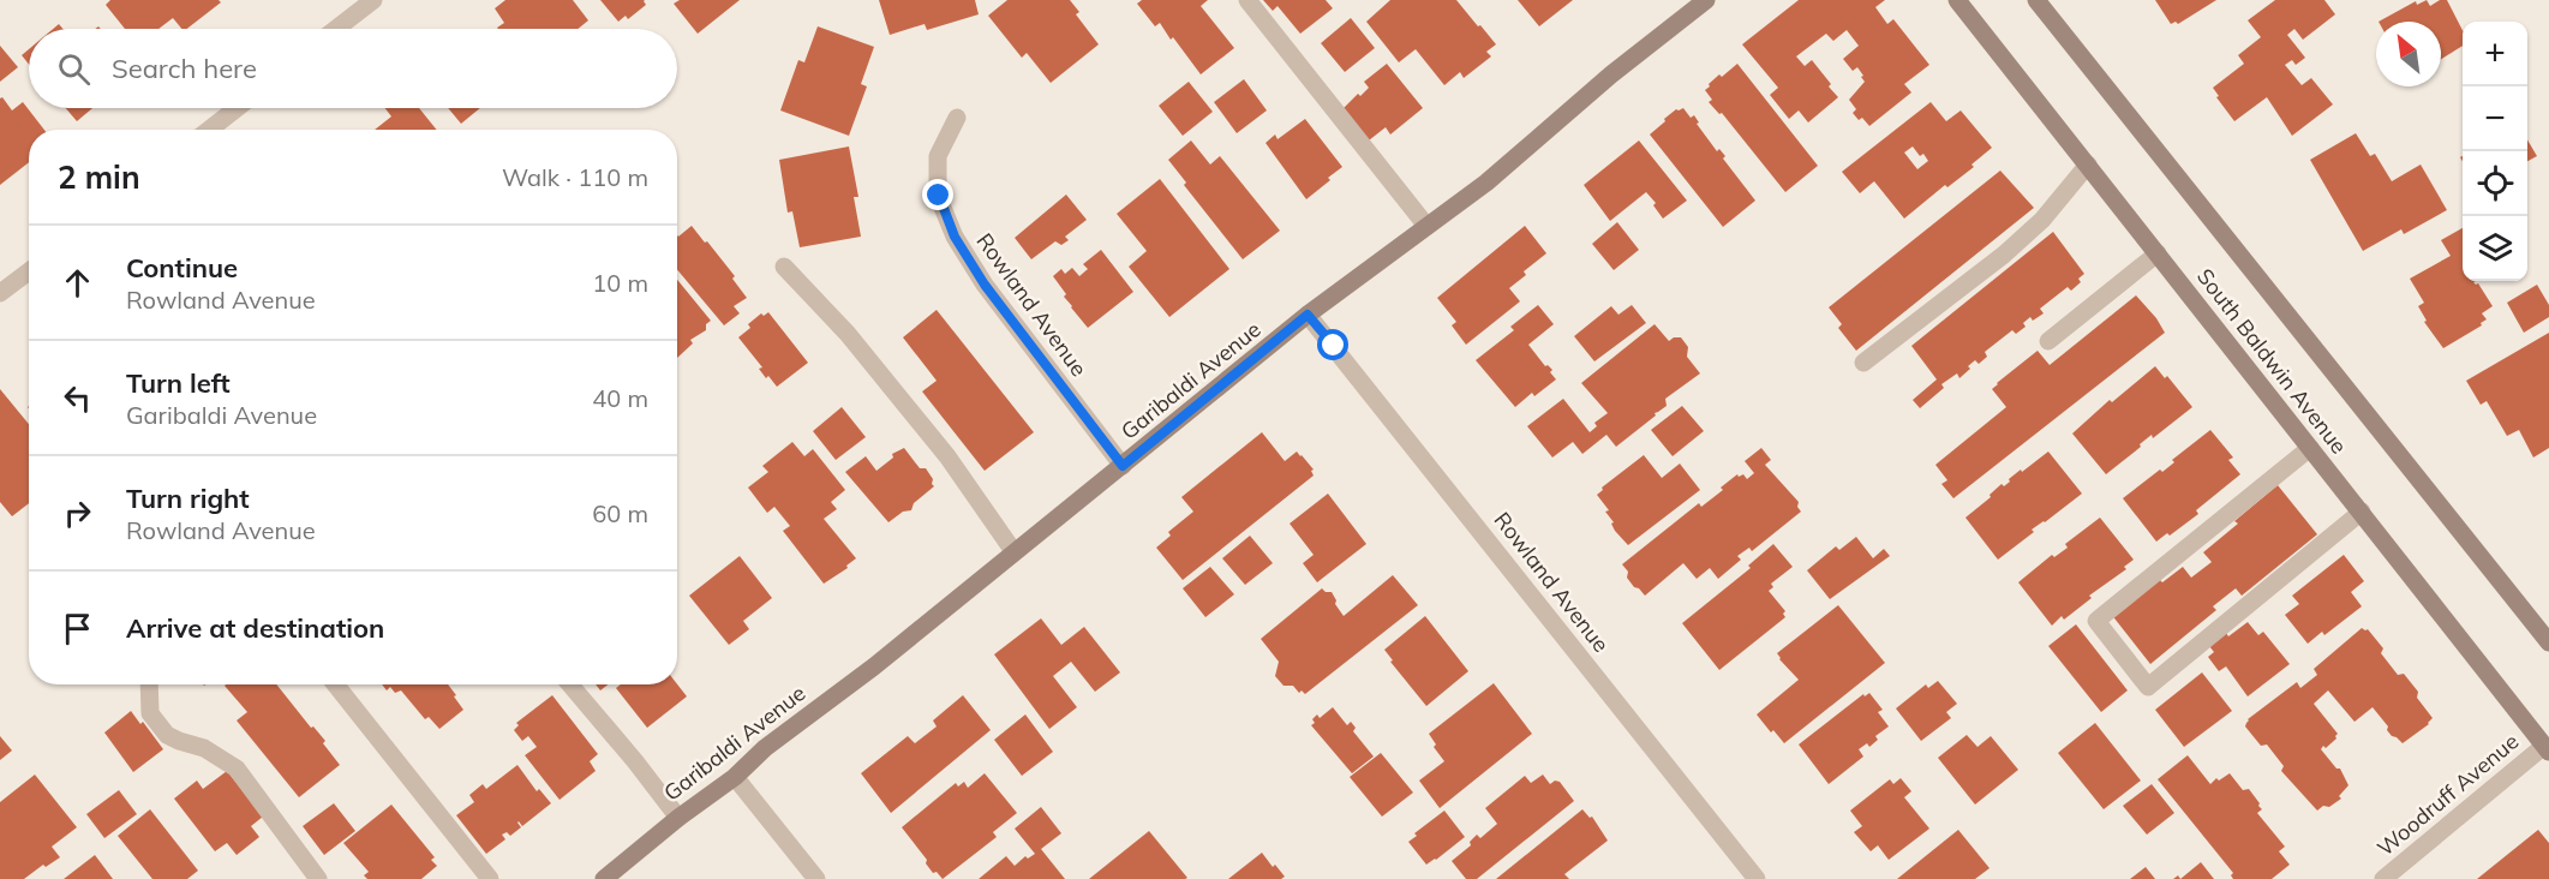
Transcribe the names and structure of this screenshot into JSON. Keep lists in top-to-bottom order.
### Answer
{
  "streets": {
    "main road": ["South Baldwin Avenue", "Garibaldi Avenue"],
    "street": ["Rowland Avenue", "Woodruff Avenue"]
  },
  "crossings": [
    ["Rowland Avenue", "Garibaldi Avenue"],
    ["South Baldwin Avenue", "Woodruff Avenue"]
  ],
  "north": "top left",
  "page": {
    "map_buttons": ["+", "−"],
    "search": "Search here",
    "heading": ["2 min", "Walk · 110 m"],
    "list": [
      ["Continue", "Rowland Avenue", "10 m"],
      ["Turn left", "Garibaldi Avenue", "40 m"],
      ["Turn right", "Rowland Avenue", "60 m"],
      "Arrive at destination"
    ]
  }
}
